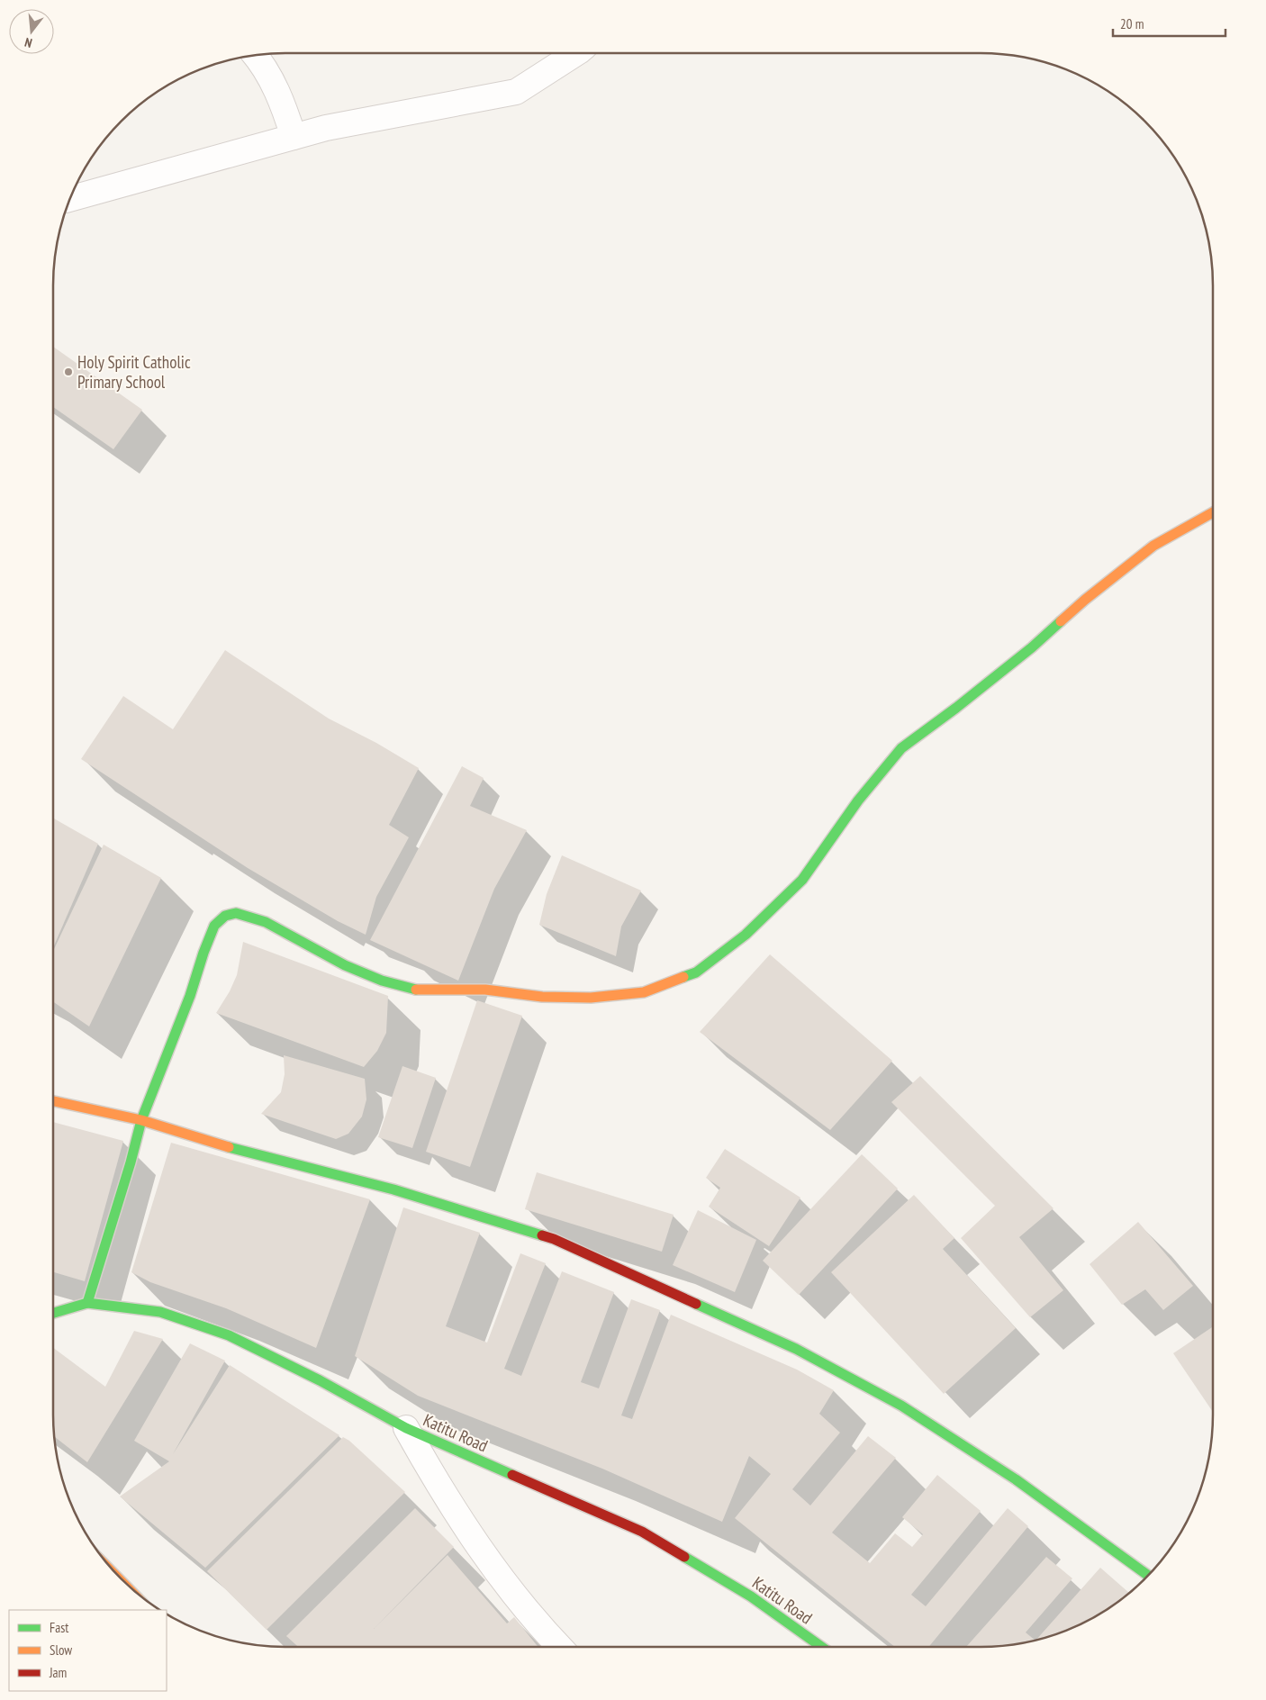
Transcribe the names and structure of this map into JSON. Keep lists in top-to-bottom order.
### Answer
{
  "streets": {
    "main road": ["Katitu Road"]
  },
  "places": ["Holy Spirit Catholic Primary School"],
  "legend": ["Fast", "Slow", "Jam"],
  "scale_bar": "20 m",
  "north": "bottom"
}
